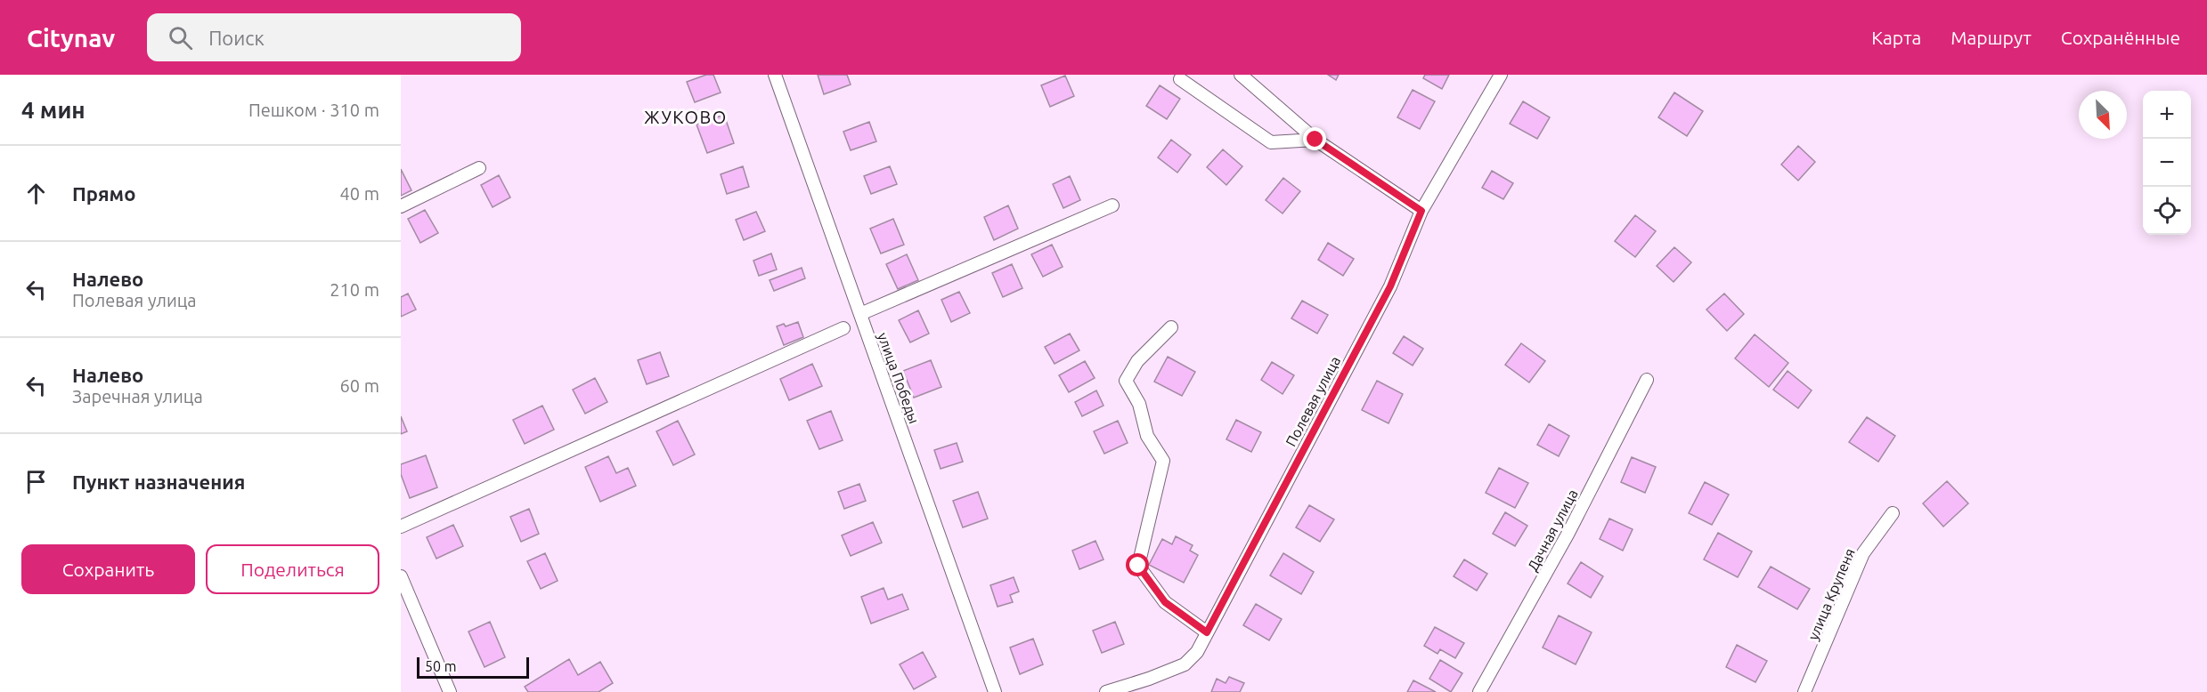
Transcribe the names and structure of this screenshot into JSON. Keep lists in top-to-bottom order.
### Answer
{
  "streets": {
    "street": [
      "улица Победы",
      "Полевая улица",
      "Дачная улица",
      "улица Крупеня"
    ]
  },
  "districts": ["ЖУКОВО"],
  "scale_bar": "50 m",
  "north": "bottom right",
  "page": {
    "header": "Citynav",
    "search": "Поиск",
    "nav": ["Карта", "Маршрут", "Сохранённые"],
    "heading": ["4 мин", "Пешком · 310 m"],
    "map_buttons": ["+", "−"],
    "list": [
      ["Прямо", "40 m"],
      ["Налево", "Полевая улица", "210 m"],
      ["Налево", "Заречная улица", "60 m"],
      "Пункт назначения"
    ],
    "buttons": ["Сохранить", "Поделиться"],
    "scale": "50 m"
  }
}
